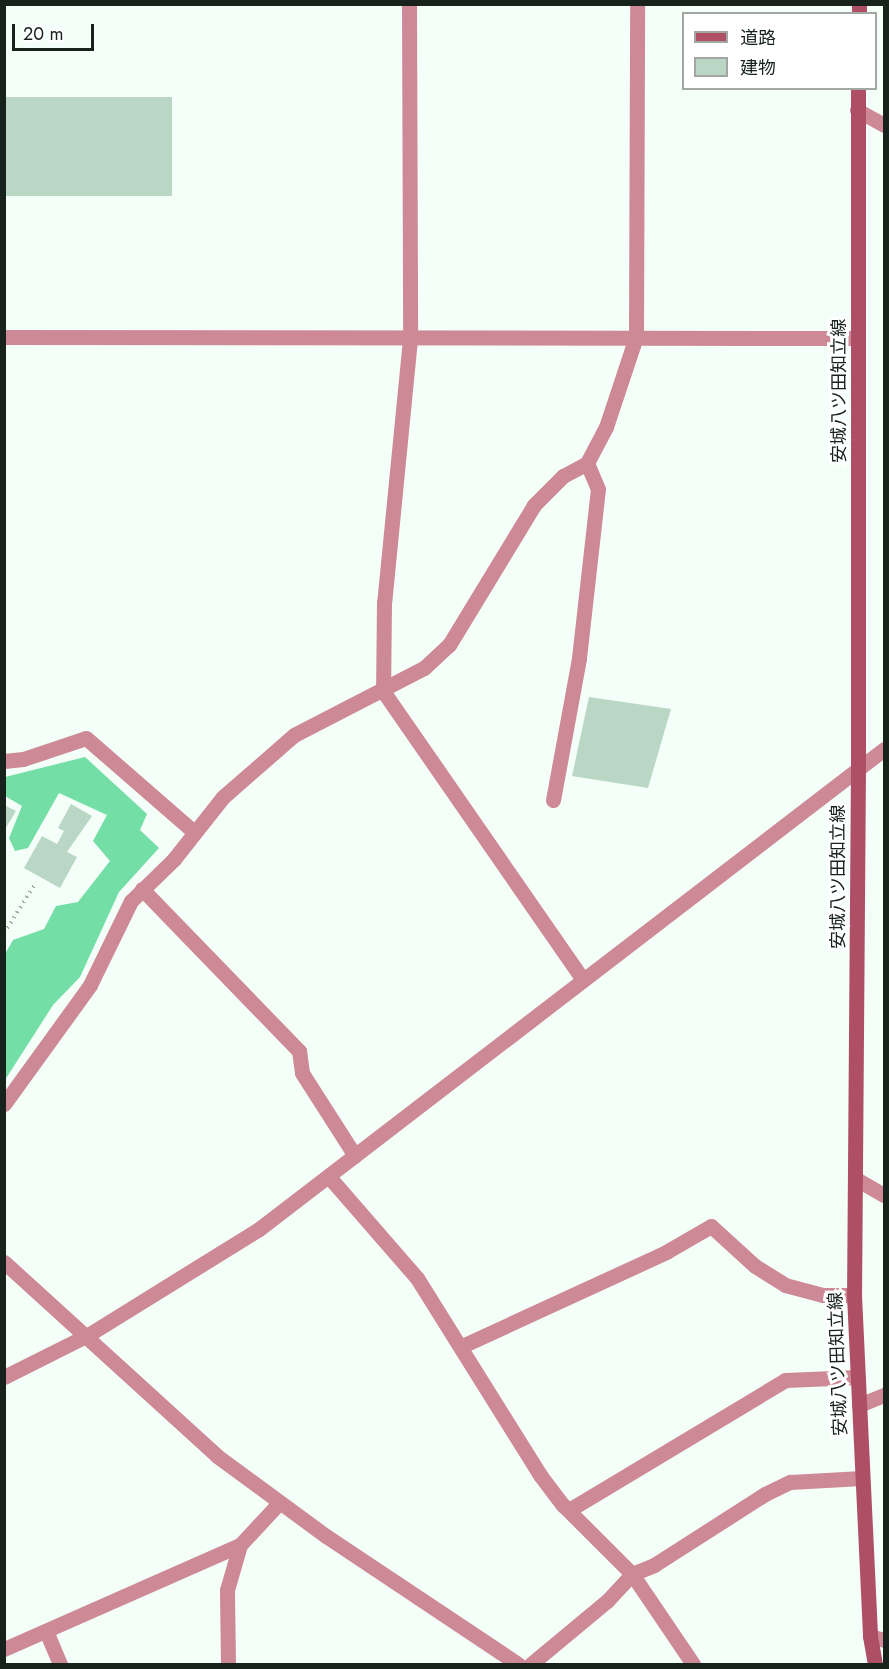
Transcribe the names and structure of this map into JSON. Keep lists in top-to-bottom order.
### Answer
{
  "streets": {
    "main road": ["安城八ツ田知立線"]
  },
  "legend": ["道路", "建物"],
  "scale_bar": "20 m"
}
